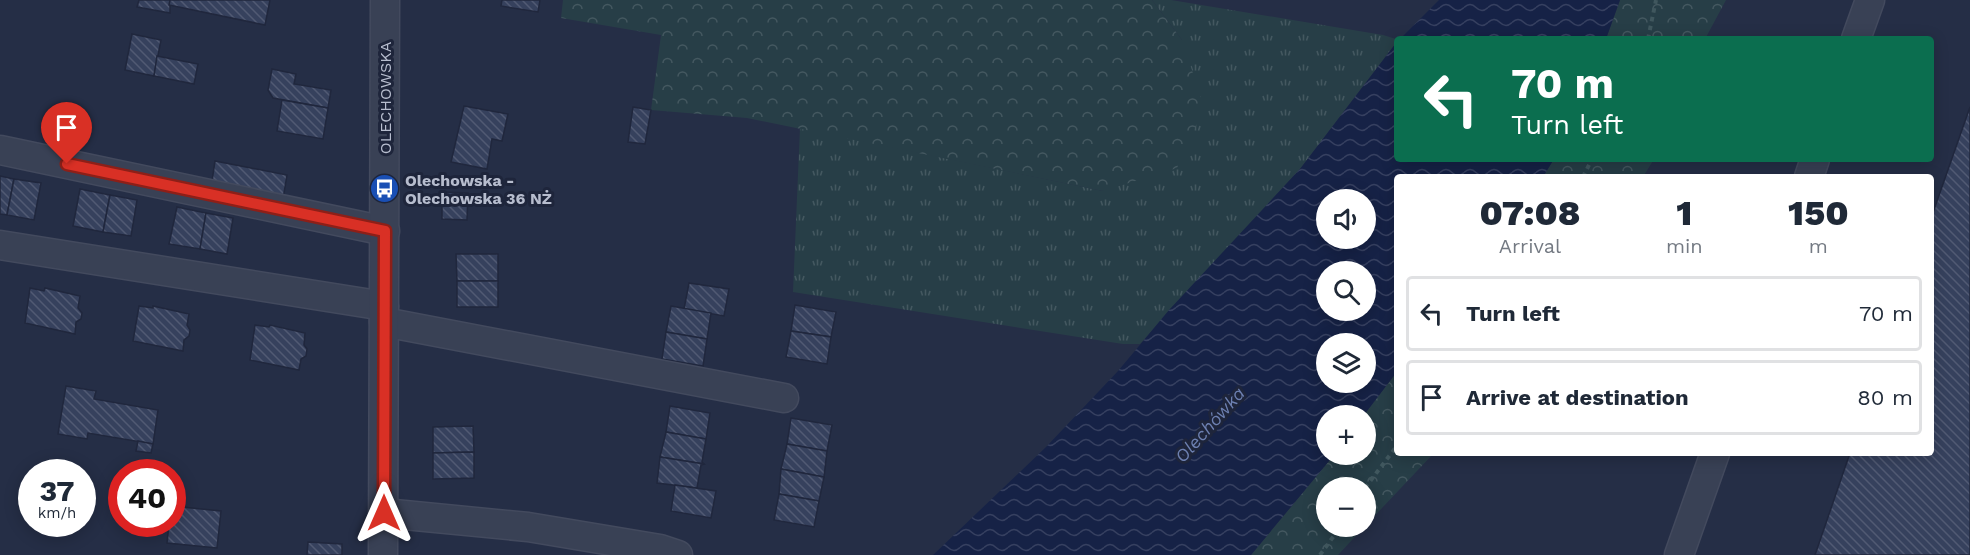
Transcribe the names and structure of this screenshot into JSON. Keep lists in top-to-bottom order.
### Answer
{
  "streets": {
    "street": ["OLECHOWSKA"]
  },
  "water": ["Olechówka"],
  "places": {
    "bus stop": ["Olechowska - Olechowska 36 NŻ"]
  },
  "page": {
    "turn": ["70 m", "Turn left"],
    "eta": [
      "07:08",
      "Arrival",
      "1",
      "min",
      "150",
      "m"
    ],
    "map_buttons": ["+", "−"],
    "list": [
      {
        "name": "Turn left",
        "value": "70 m"
      },
      {
        "name": "Arrive at destination",
        "value": "80 m"
      }
    ],
    "speed": "37 km/h",
    "limit": "40"
  }
}
